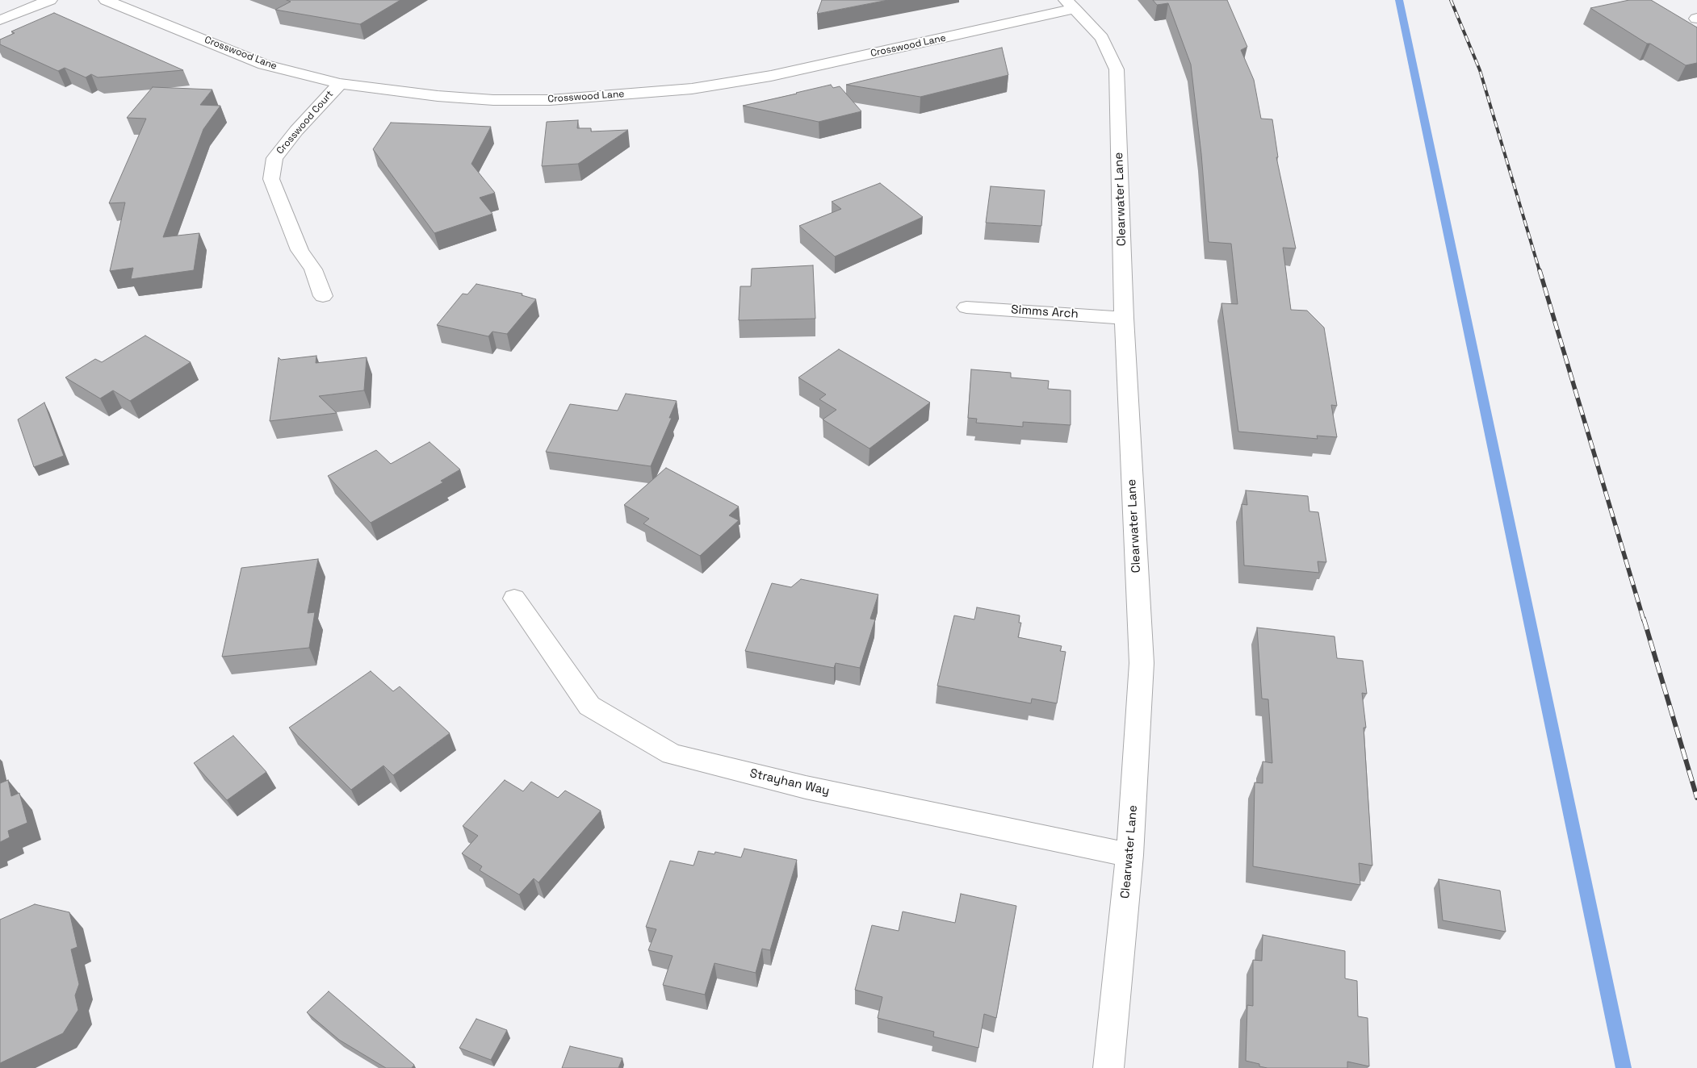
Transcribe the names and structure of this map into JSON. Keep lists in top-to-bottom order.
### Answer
{
  "streets": {
    "street": [
      "Crosswood Lane",
      "Crosswood Court",
      "Clearwater Lane",
      "Simms Arch",
      "Strayhan Way"
    ]
  },
  "crossings": [
    ["Crosswood Lane", "Crosswood Court"],
    ["Crosswood Lane", "Clearwater Lane"],
    ["Clearwater Lane", "Simms Arch"],
    ["Clearwater Lane", "Strayhan Way"]
  ]
}
